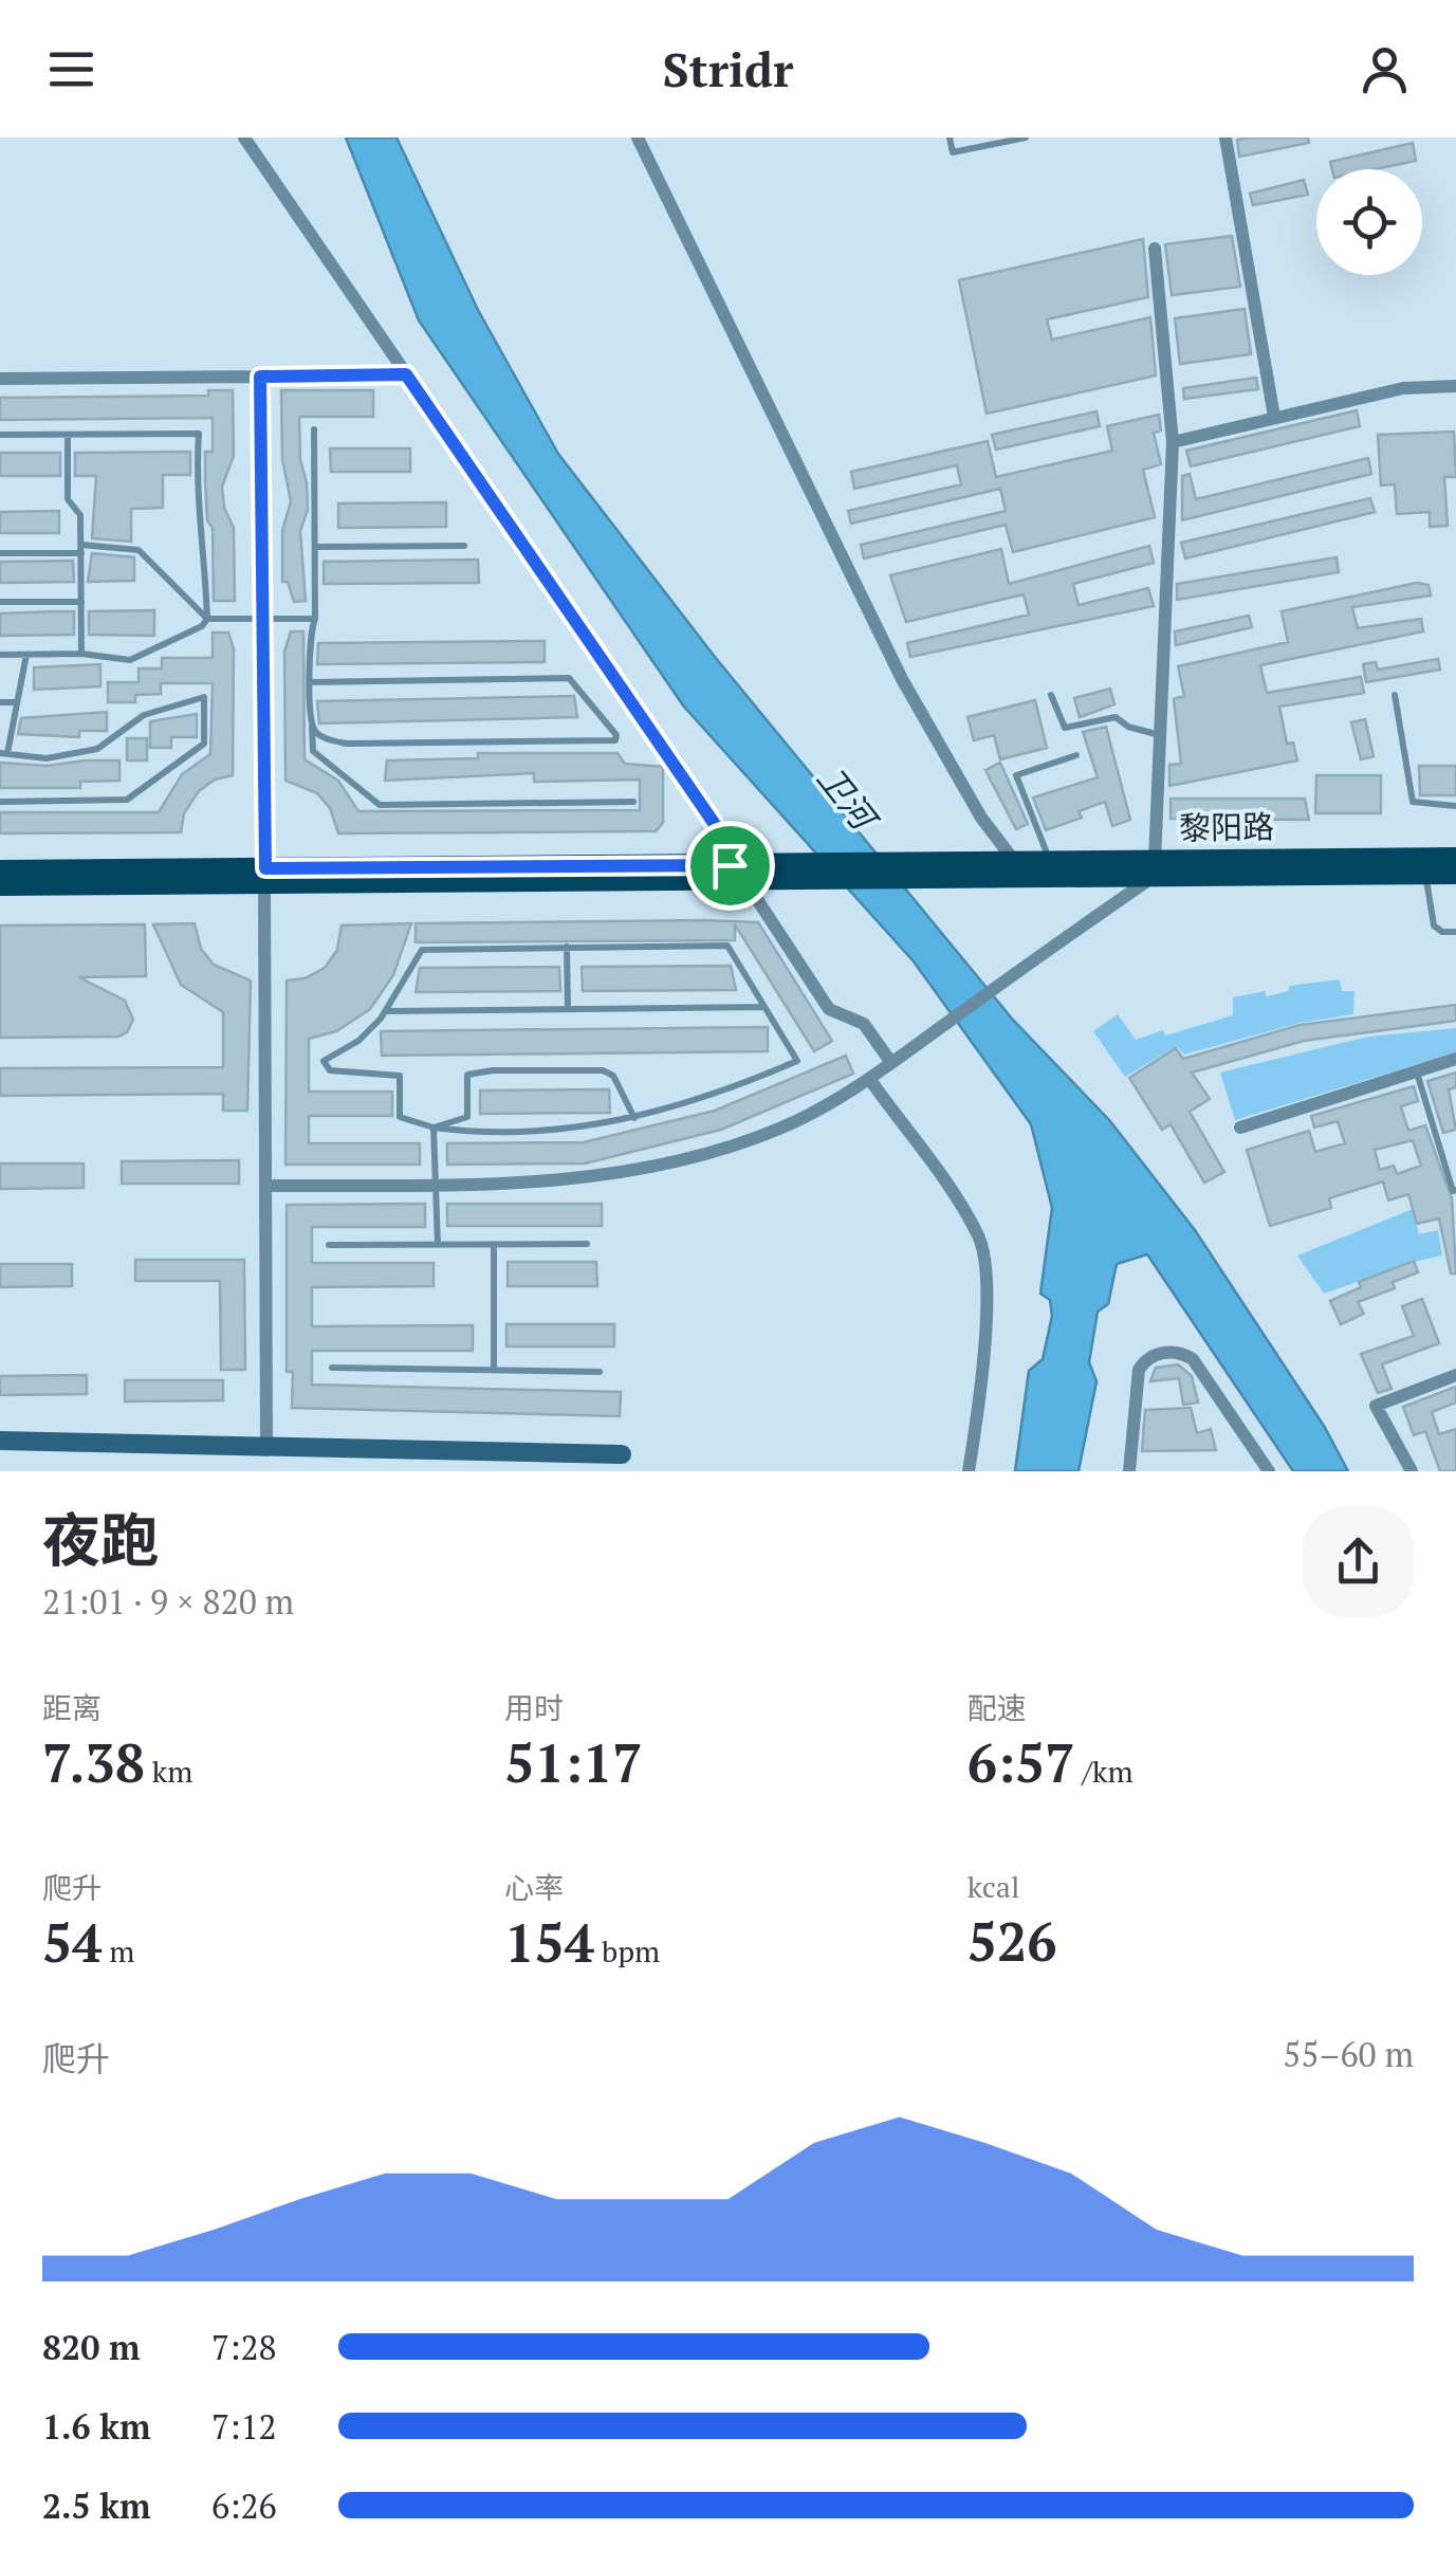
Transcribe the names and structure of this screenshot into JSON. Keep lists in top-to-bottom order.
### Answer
{
  "streets": {
    "main road": ["黎阳路"]
  },
  "water": ["卫河"],
  "page": {
    "header": "Stridr",
    "heading": ["夜跑", "21:01 · 9 × 820 m"],
    "stats": [
      ["距离", "7.38 km"],
      ["用时", "51:17"],
      ["配速", "6:57 /km"],
      ["爬升", "54 m"],
      ["心率", "154 bpm"],
      ["kcal", "526"]
    ],
    "chart": ["爬升", "55–60 m"],
    "list": [
      {
        "name": "820 m",
        "note": "7:28"
      },
      {
        "name": "1.6 km",
        "note": "7:12"
      },
      {
        "name": "2.5 km",
        "note": "6:26"
      }
    ]
  }
}
